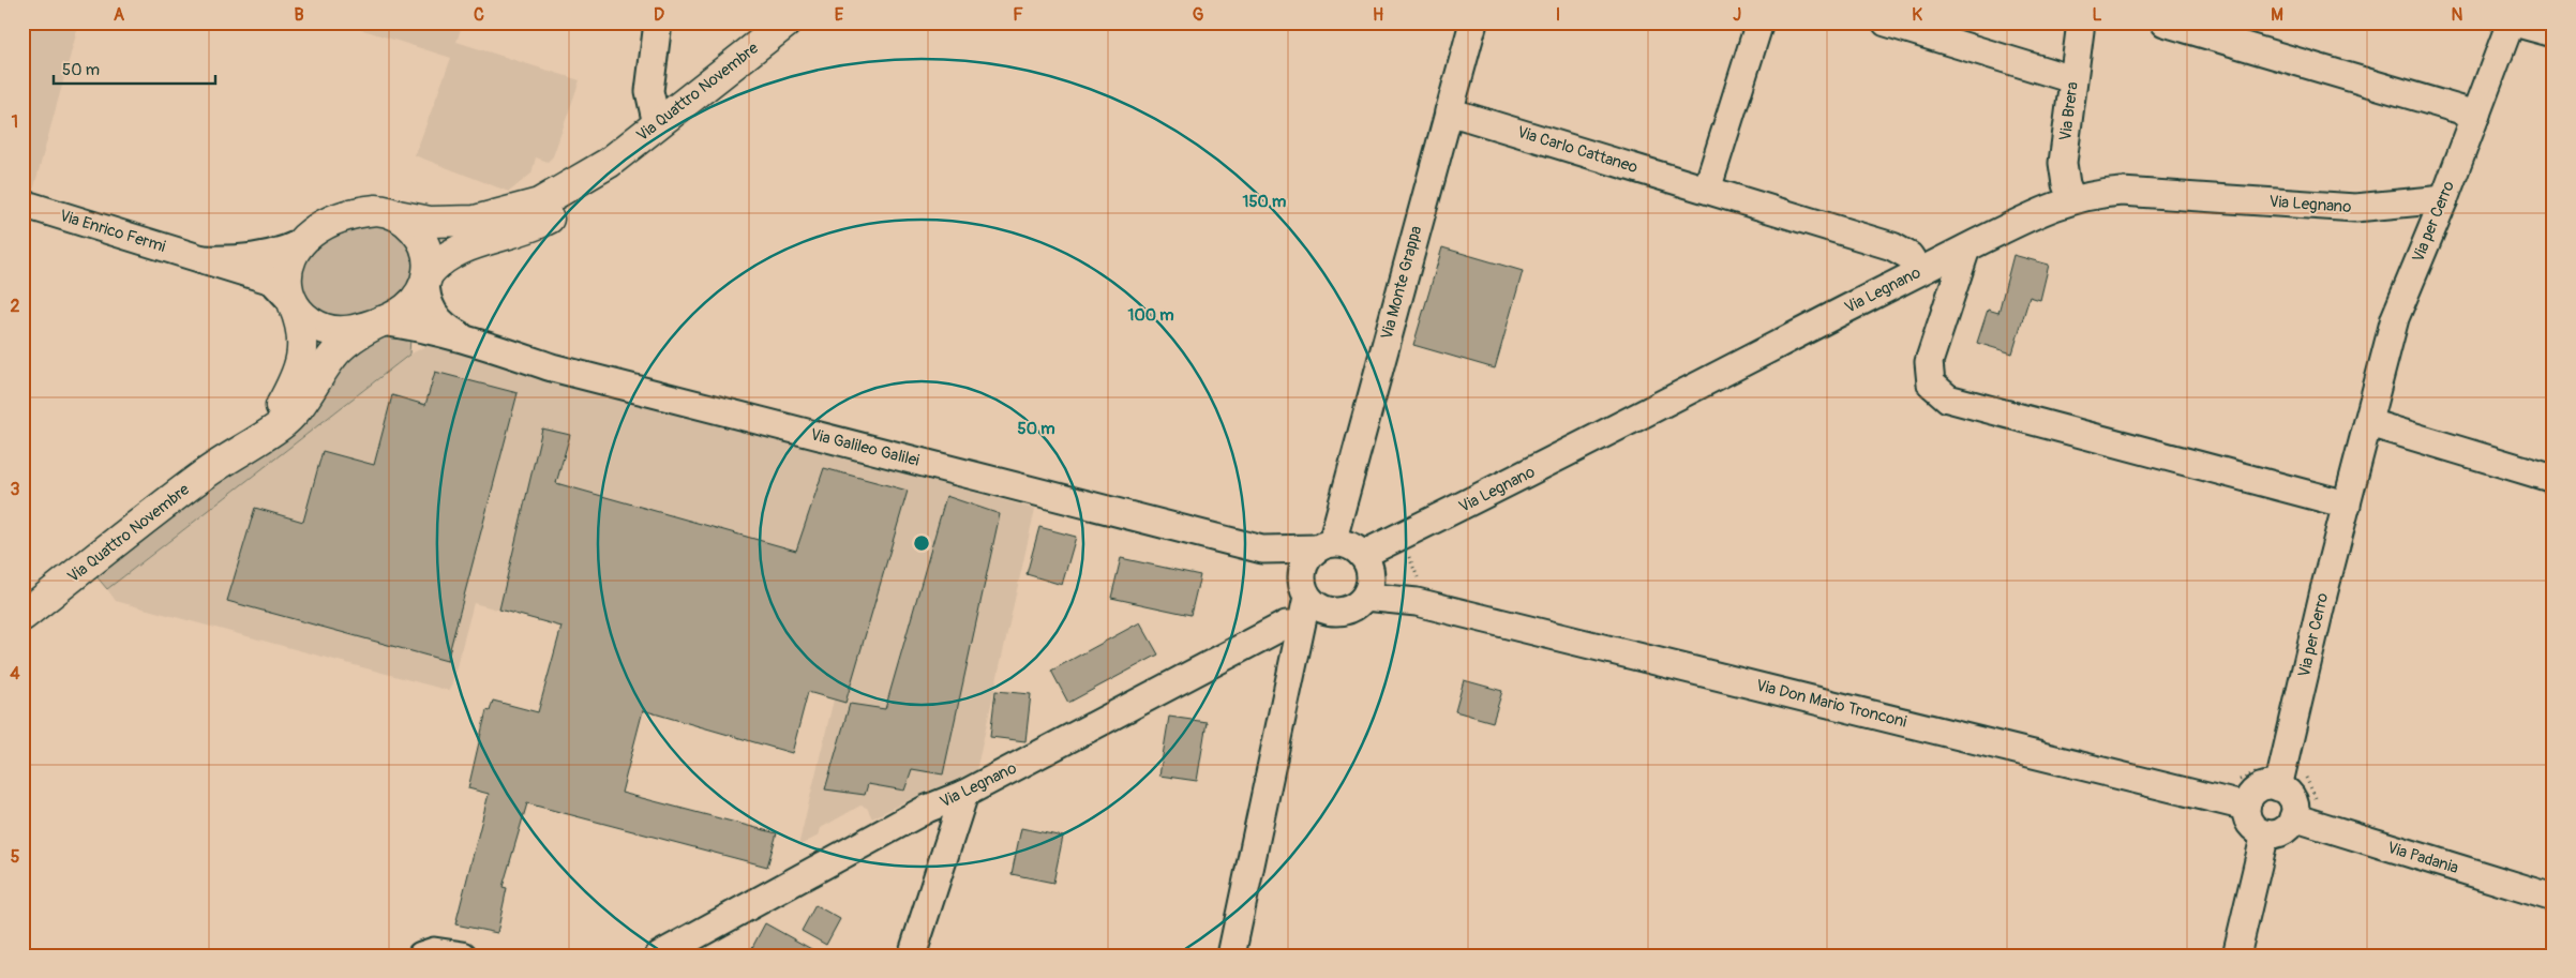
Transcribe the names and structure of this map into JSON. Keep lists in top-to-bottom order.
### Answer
{
  "streets": {
    "main road": ["Via Quattro Novembre"],
    "street": [
      "Via Brera",
      "Via Carlo Cattaneo",
      "Via Legnano",
      "Via per Cerro",
      "Via Enrico Fermi",
      "Via Monte Grappa",
      "Via Galileo Galilei",
      "Via Don Mario Tronconi",
      "Via Padania"
    ]
  },
  "crossings": [
    ["Via Quattro Novembre", "Via Enrico Fermi"],
    ["Via Quattro Novembre", "Via Galileo Galilei"],
    ["Via Brera", "Via Legnano"],
    ["Via Carlo Cattaneo", "Via Legnano"],
    ["Via Carlo Cattaneo", "Via Monte Grappa"],
    ["Via Legnano", "Via per Cerro"],
    ["Via Legnano", "Via Monte Grappa"],
    ["Via Legnano", "Via Galileo Galilei"],
    ["Via Legnano", "Via Don Mario Tronconi"],
    ["Via per Cerro", "Via Don Mario Tronconi"],
    ["Via per Cerro", "Via Padania"],
    ["Via Enrico Fermi", "Via Galileo Galilei"],
    ["Via Monte Grappa", "Via Galileo Galilei"],
    ["Via Monte Grappa", "Via Don Mario Tronconi"],
    ["Via Galileo Galilei", "Via Don Mario Tronconi"],
    ["Via Don Mario Tronconi", "Via Padania"]
  ],
  "scale_bar": "50 m",
  "grid": {
    "columns": [
      "A",
      "B",
      "C",
      "D",
      "E",
      "F",
      "G",
      "H",
      "I",
      "J",
      "K",
      "L",
      "M",
      "N"
    ],
    "rows": [
      "1",
      "2",
      "3",
      "4",
      "5"
    ]
  },
  "rings": ["150 m", "100 m", "50 m"]
}
